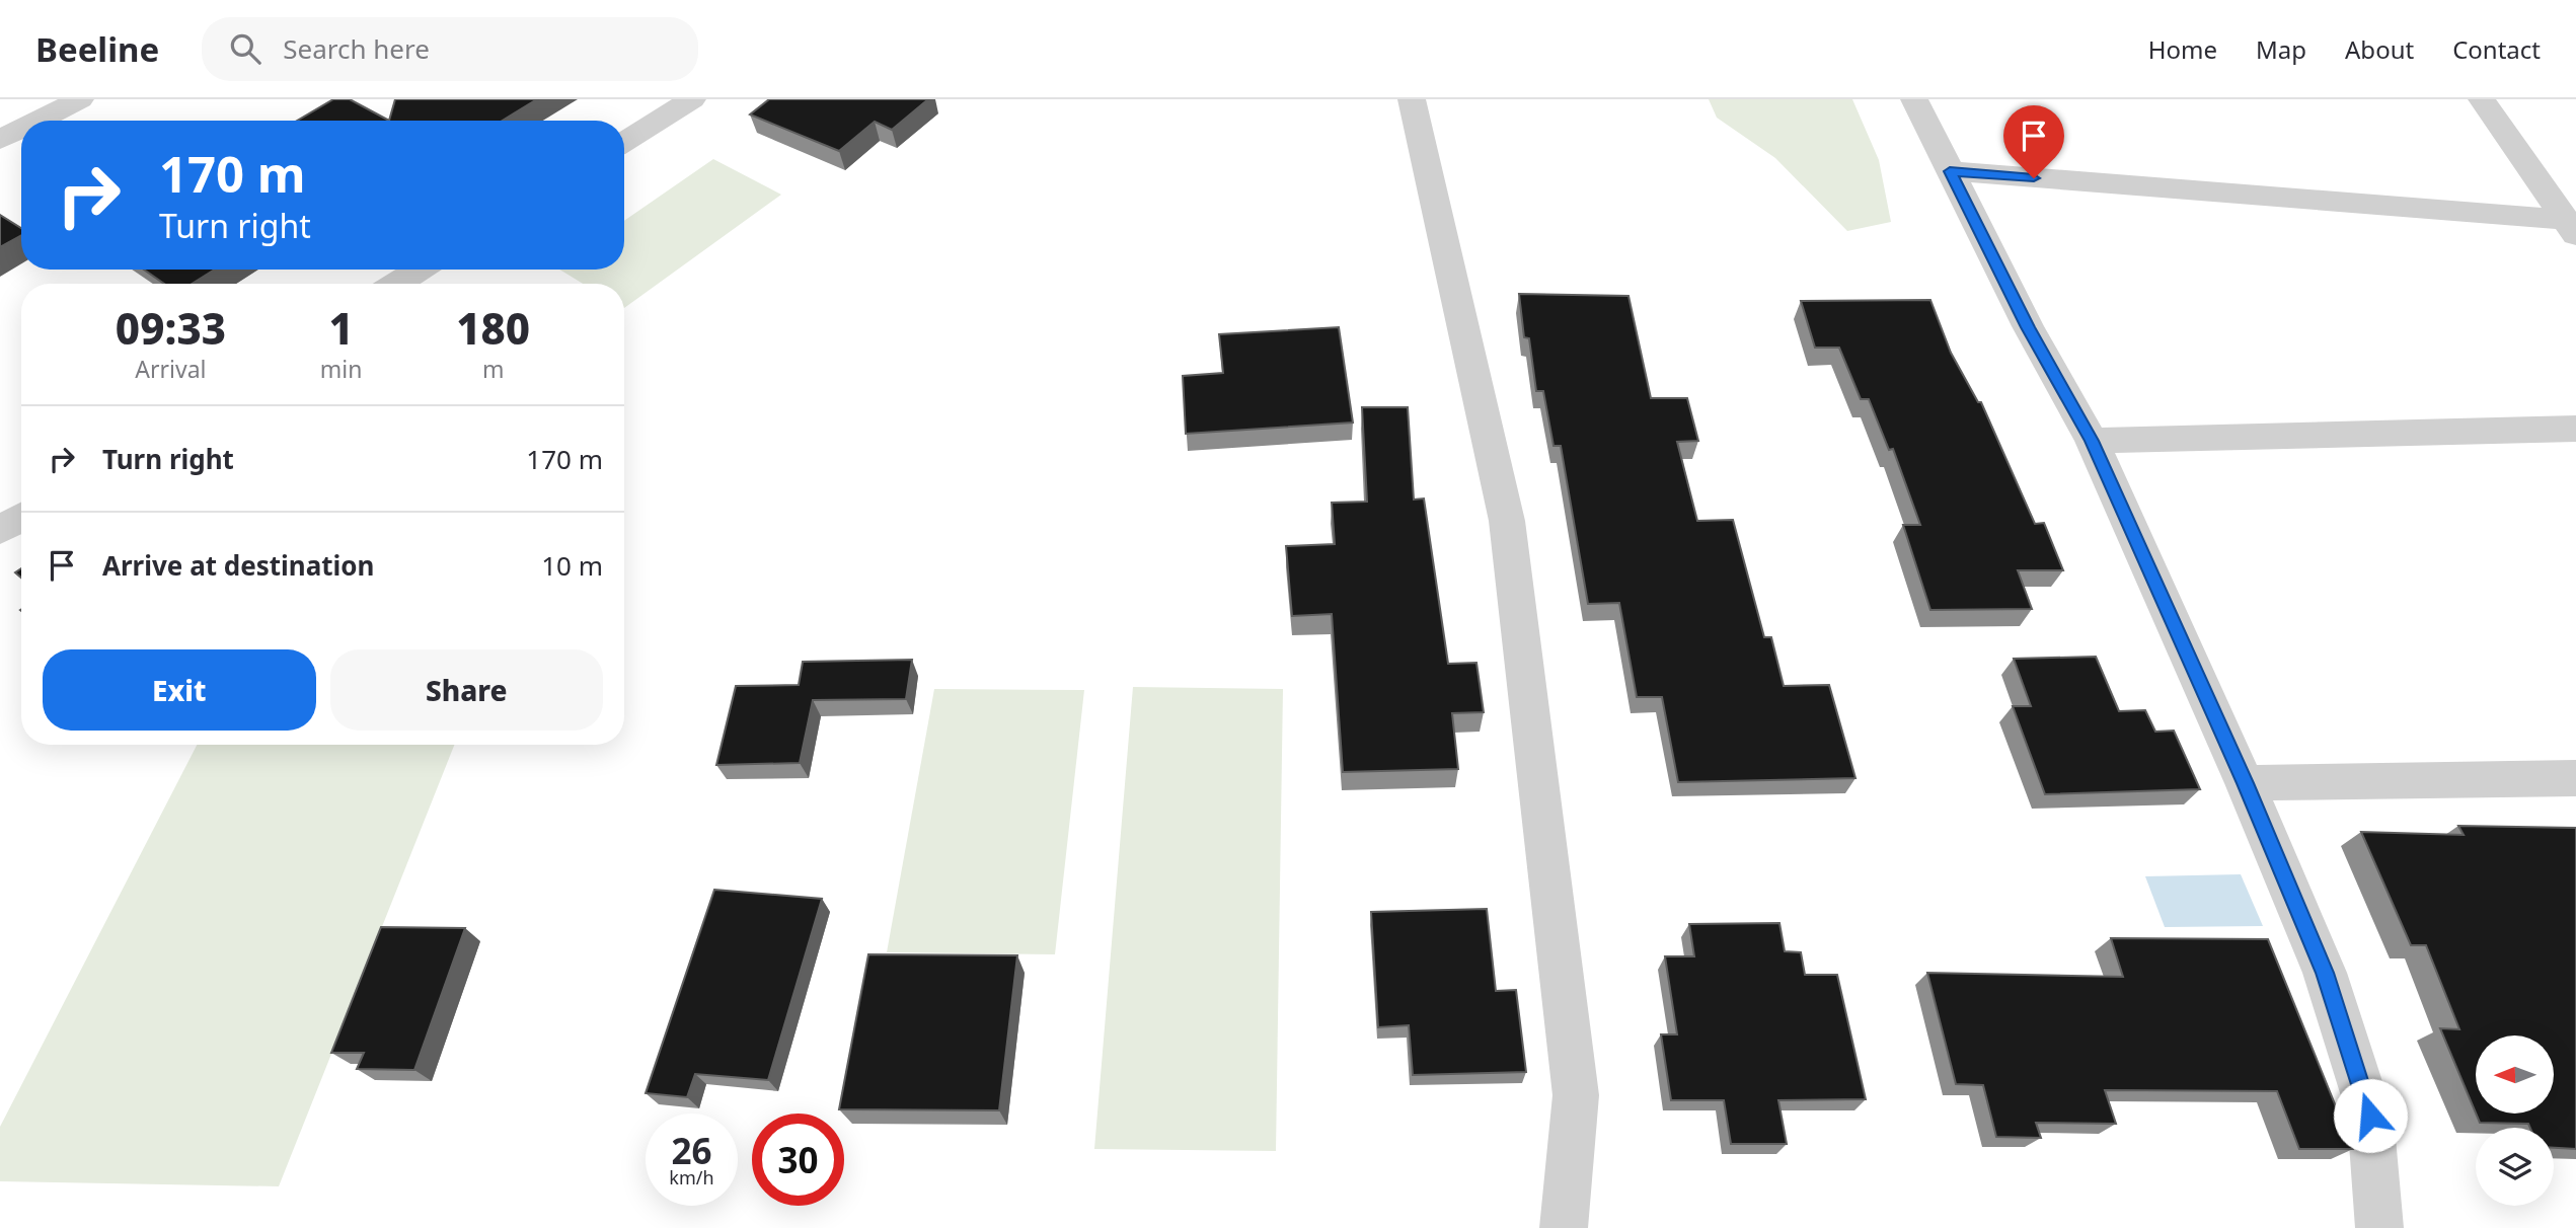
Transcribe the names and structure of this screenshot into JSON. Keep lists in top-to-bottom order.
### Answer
{
  "north": "left",
  "page": {
    "header": "Beeline",
    "search": "Search here",
    "nav": [
      "Home",
      "Map",
      "About",
      "Contact"
    ],
    "turn": ["170 m", "Turn right"],
    "eta": [
      "09:33",
      "Arrival",
      "1",
      "min",
      "180",
      "m"
    ],
    "list": [
      {
        "name": "Turn right",
        "value": "170 m"
      },
      {
        "name": "Arrive at destination",
        "value": "10 m"
      }
    ],
    "buttons": ["Exit", "Share"],
    "speed": "26 km/h",
    "limit": "30"
  }
}
